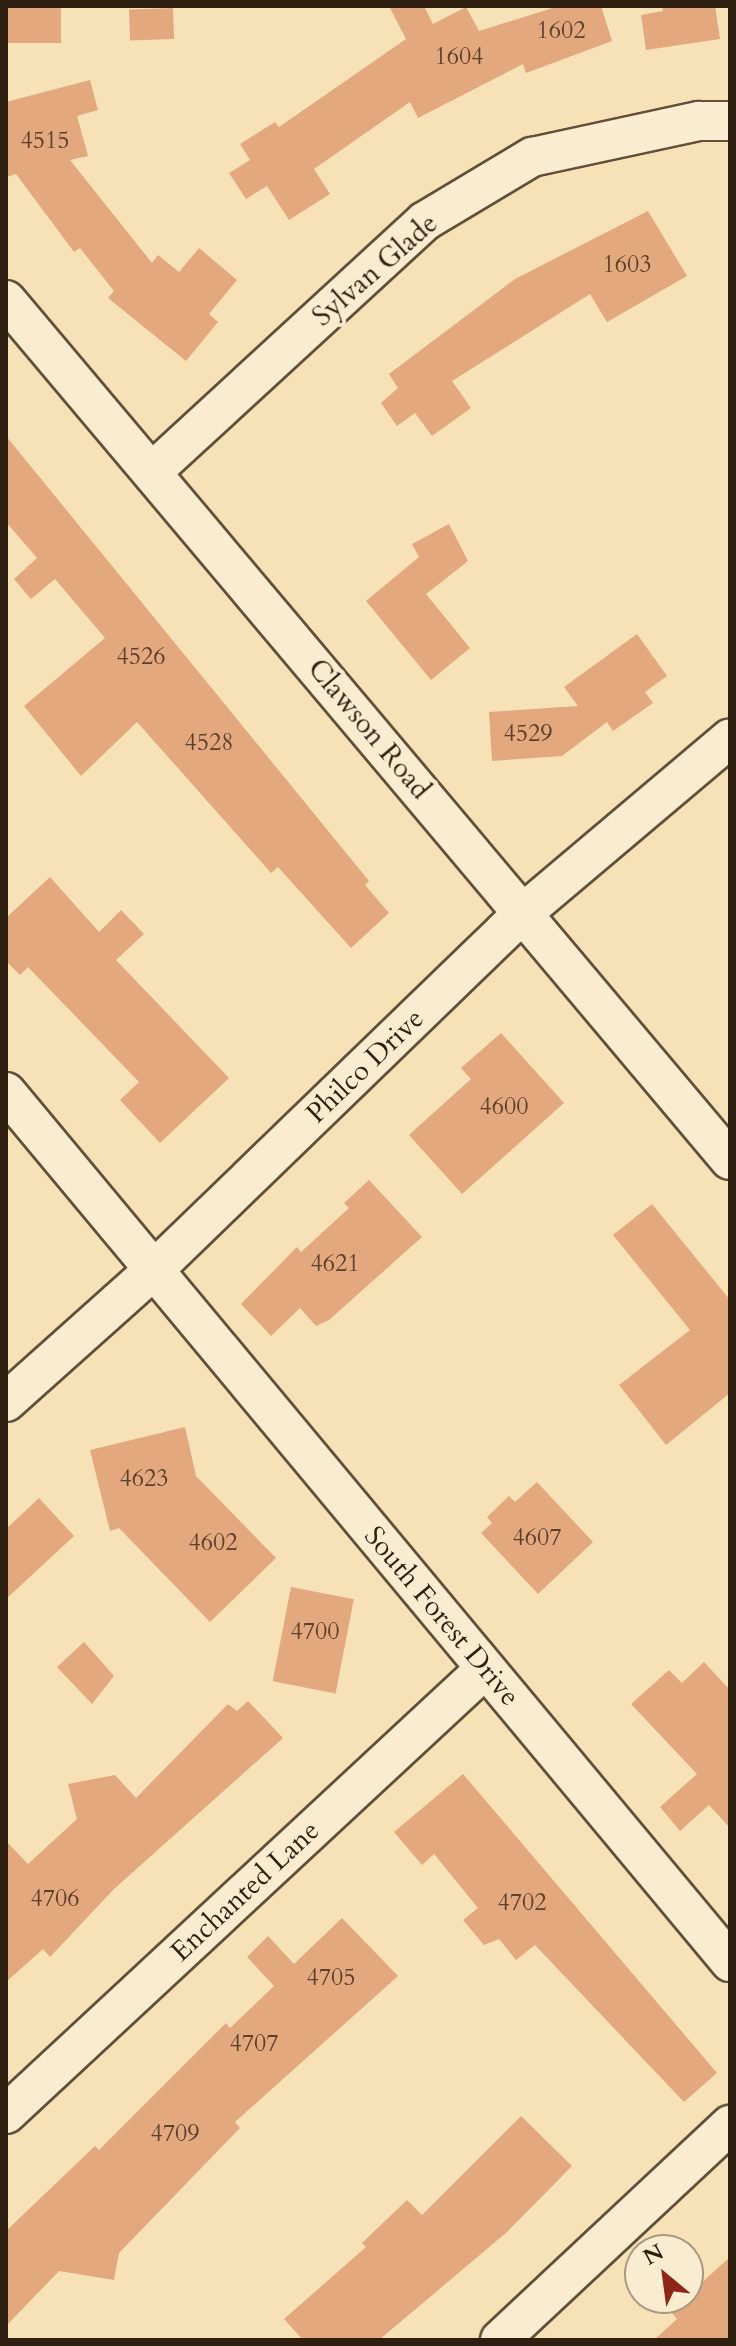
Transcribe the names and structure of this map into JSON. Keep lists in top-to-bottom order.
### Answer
{
  "streets": {
    "street": [
      "Sylvan Glade",
      "Clawson Road",
      "Philco Drive",
      "South Forest Drive",
      "Enchanted Lane"
    ]
  },
  "crossings": [
    ["Sylvan Glade", "Clawson Road"],
    ["Clawson Road", "Philco Drive"],
    ["Philco Drive", "South Forest Drive"],
    ["South Forest Drive", "Enchanted Lane"]
  ],
  "house_numbers": [
    "1602",
    "1604",
    "4515",
    "1603",
    "4526",
    "4529",
    "4528",
    "4600",
    "4621",
    "4623",
    "4607",
    "4602",
    "4700",
    "4706",
    "4702",
    "4705",
    "4707",
    "4709"
  ],
  "north": "top left"
}
